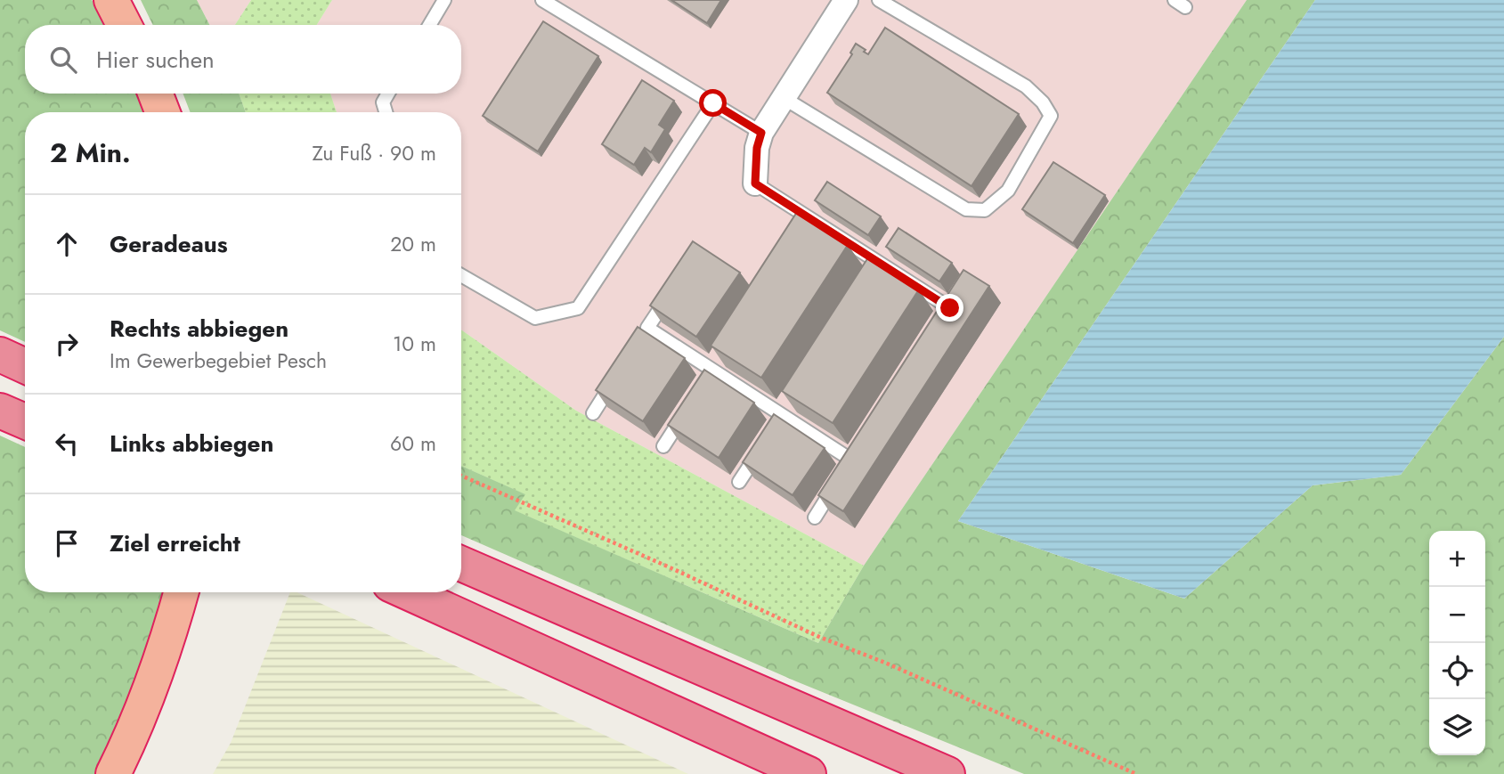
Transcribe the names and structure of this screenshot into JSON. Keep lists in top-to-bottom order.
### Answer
{
  "page": {
    "search": "Hier suchen",
    "heading": ["2 Min.", "Zu Fuß · 90 m"],
    "list": [
      ["Geradeaus", "20 m"],
      ["Rechts abbiegen", "Im Gewerbegebiet Pesch", "10 m"],
      ["Links abbiegen", "60 m"],
      "Ziel erreicht"
    ],
    "map_buttons": ["+", "−"]
  }
}
